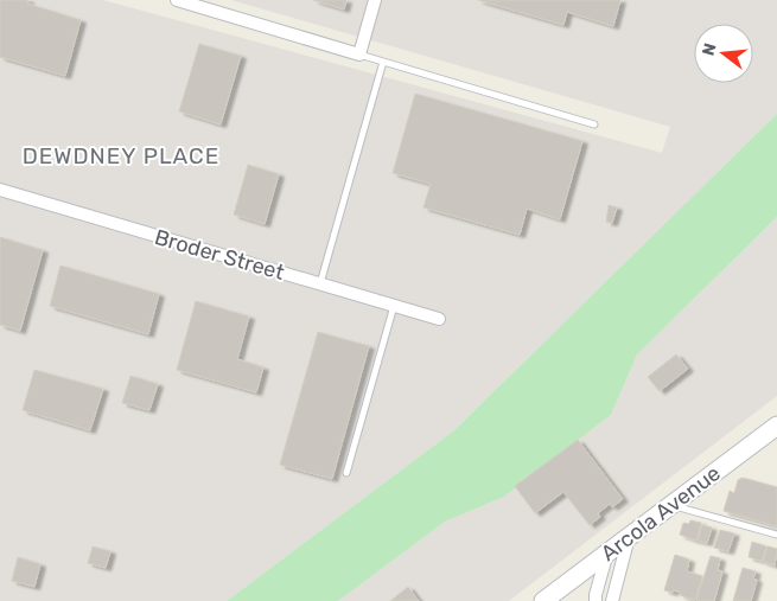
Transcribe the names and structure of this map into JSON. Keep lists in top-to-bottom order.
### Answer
{
  "streets": {
    "main road": ["Arcola Avenue"],
    "street": ["Broder Street"]
  },
  "districts": ["DEWDNEY PLACE"],
  "north": "left"
}
